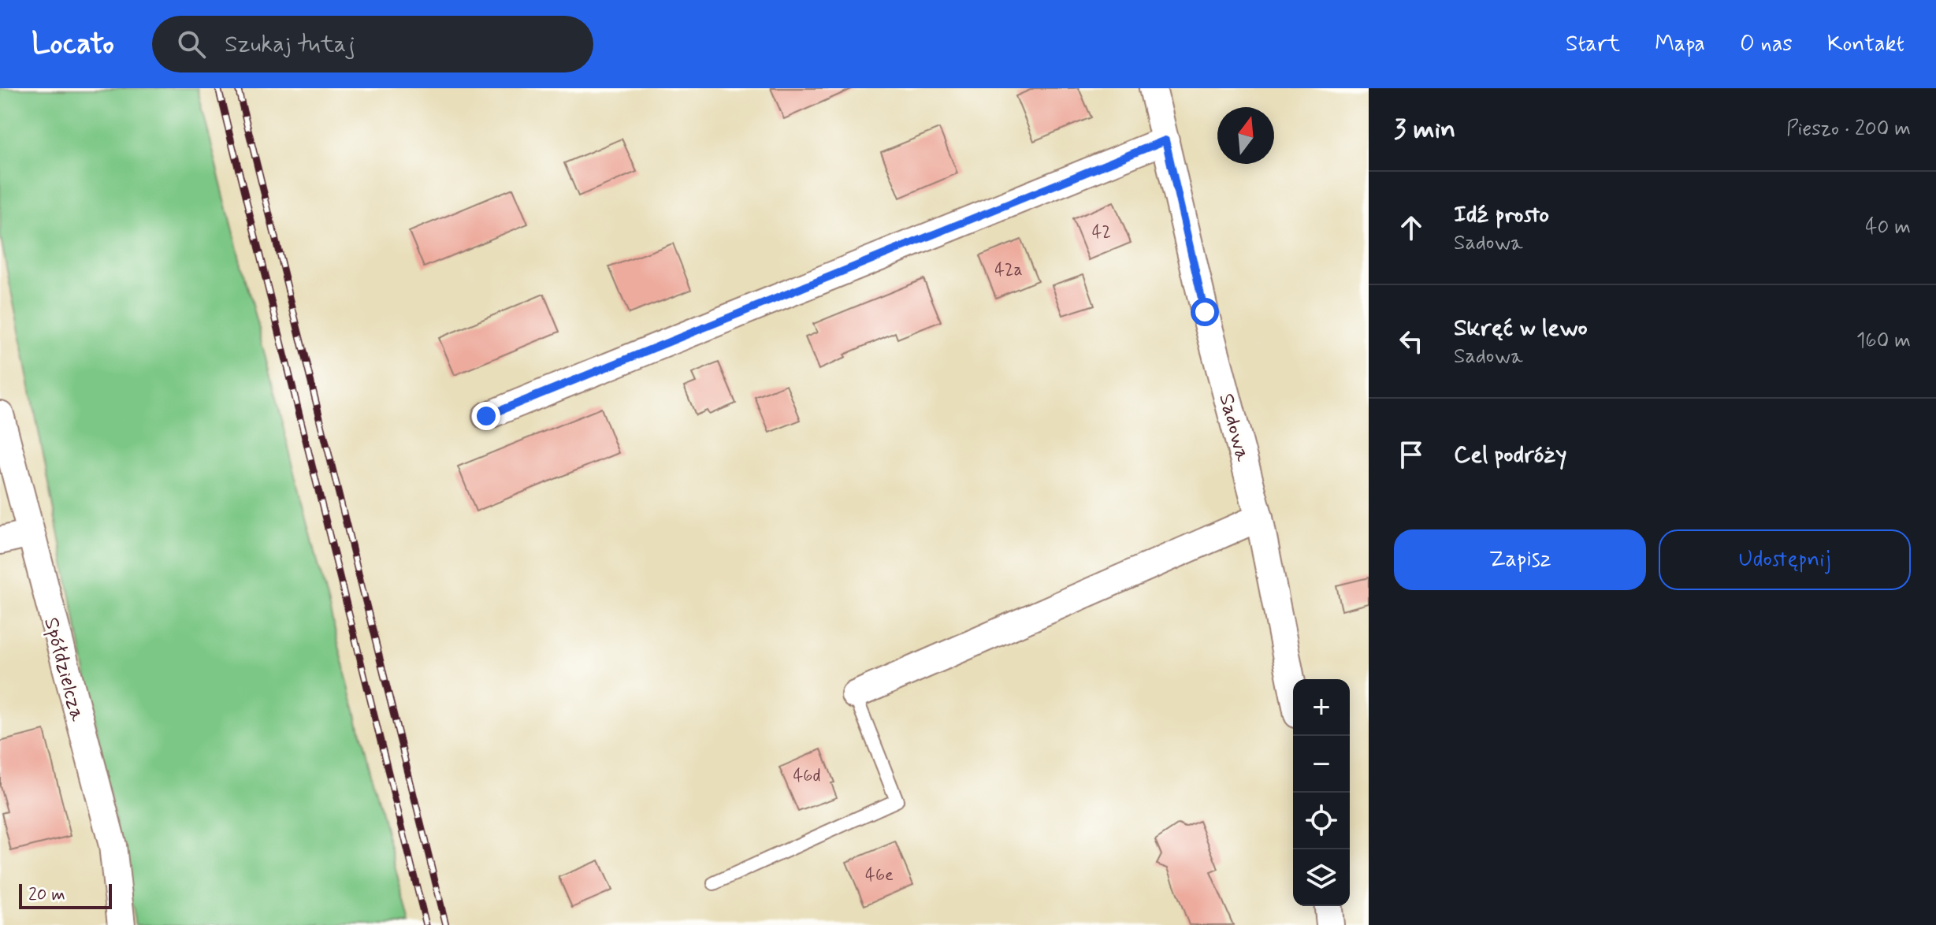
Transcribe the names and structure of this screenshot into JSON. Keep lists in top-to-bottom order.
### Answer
{
  "streets": {
    "street": ["Sadowa", "Spółdzielcza"]
  },
  "house_numbers": [
    "42",
    "42a",
    "46d",
    "46e"
  ],
  "scale_bar": "20 m",
  "north": "top",
  "page": {
    "header": "Locato",
    "search": "Szukaj tutaj",
    "nav": [
      "Start",
      "Mapa",
      "O nas",
      "Kontakt"
    ],
    "heading": ["3 min", "Pieszo · 200 m"],
    "list": [
      ["Idź prosto", "Sadowa", "40 m"],
      ["Skręć w lewo", "Sadowa", "160 m"],
      "Cel podróży"
    ],
    "buttons": ["Zapisz", "Udostępnij"],
    "map_buttons": ["+", "−"],
    "scale": "20 m"
  }
}
